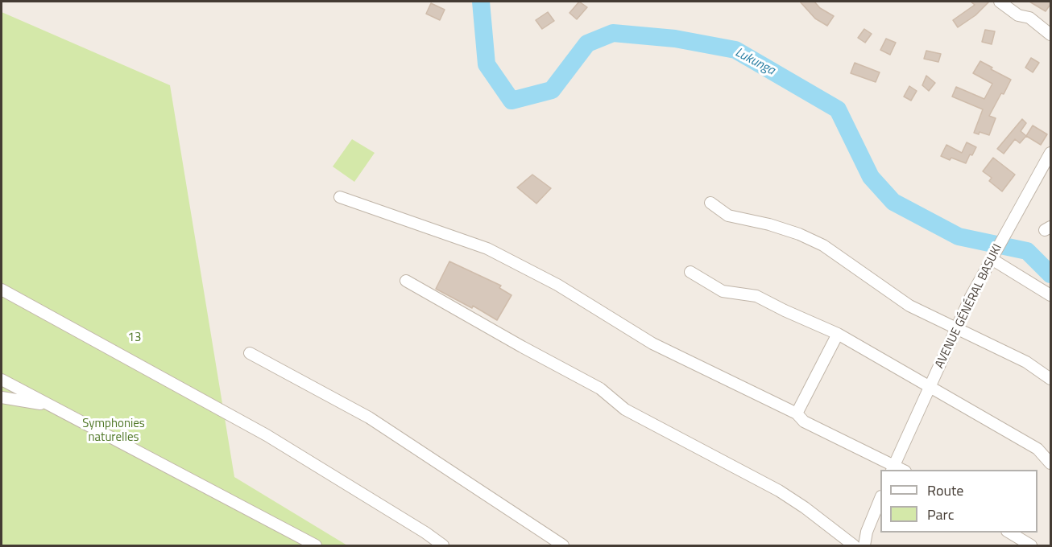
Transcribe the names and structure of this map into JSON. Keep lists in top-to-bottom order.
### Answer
{
  "streets": {
    "street": ["AVENUE GÉNÉRAL BASUKI"]
  },
  "water": ["Lukunga"],
  "parks": ["13", "Symphonies naturelles"],
  "legend": ["Route", "Parc"]
}
